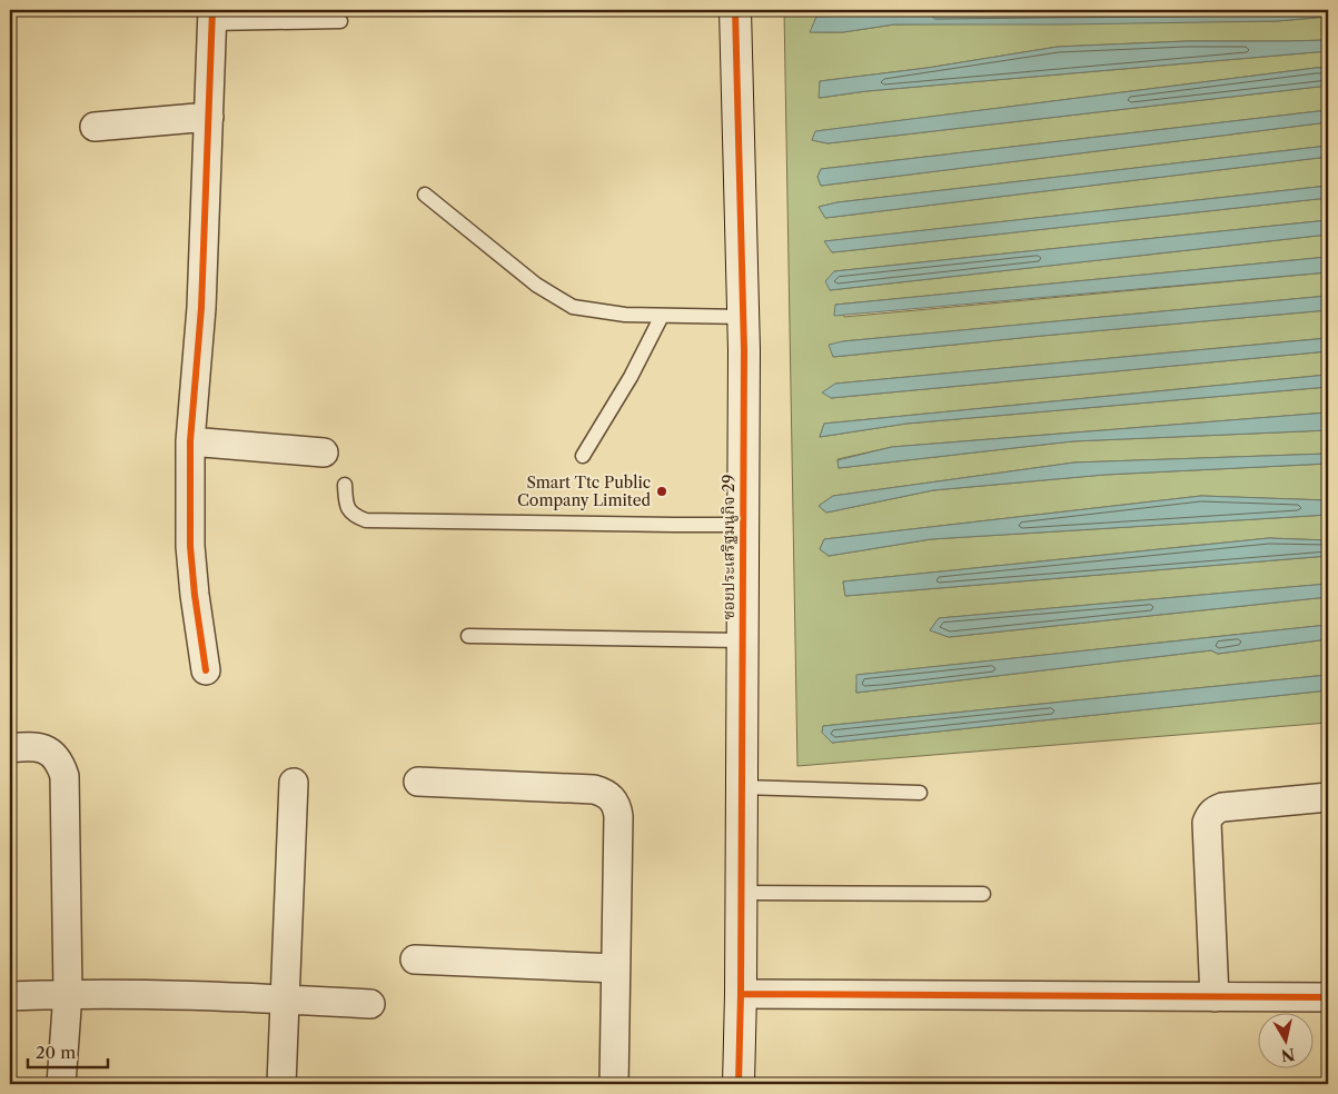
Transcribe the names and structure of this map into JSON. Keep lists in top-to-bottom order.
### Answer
{
  "streets": {
    "street": ["ซอยประเสริฐมนูกิจ 29"]
  },
  "places": ["Smart Ttc Public Company Limited"],
  "scale_bar": "20 m",
  "north": "bottom"
}
